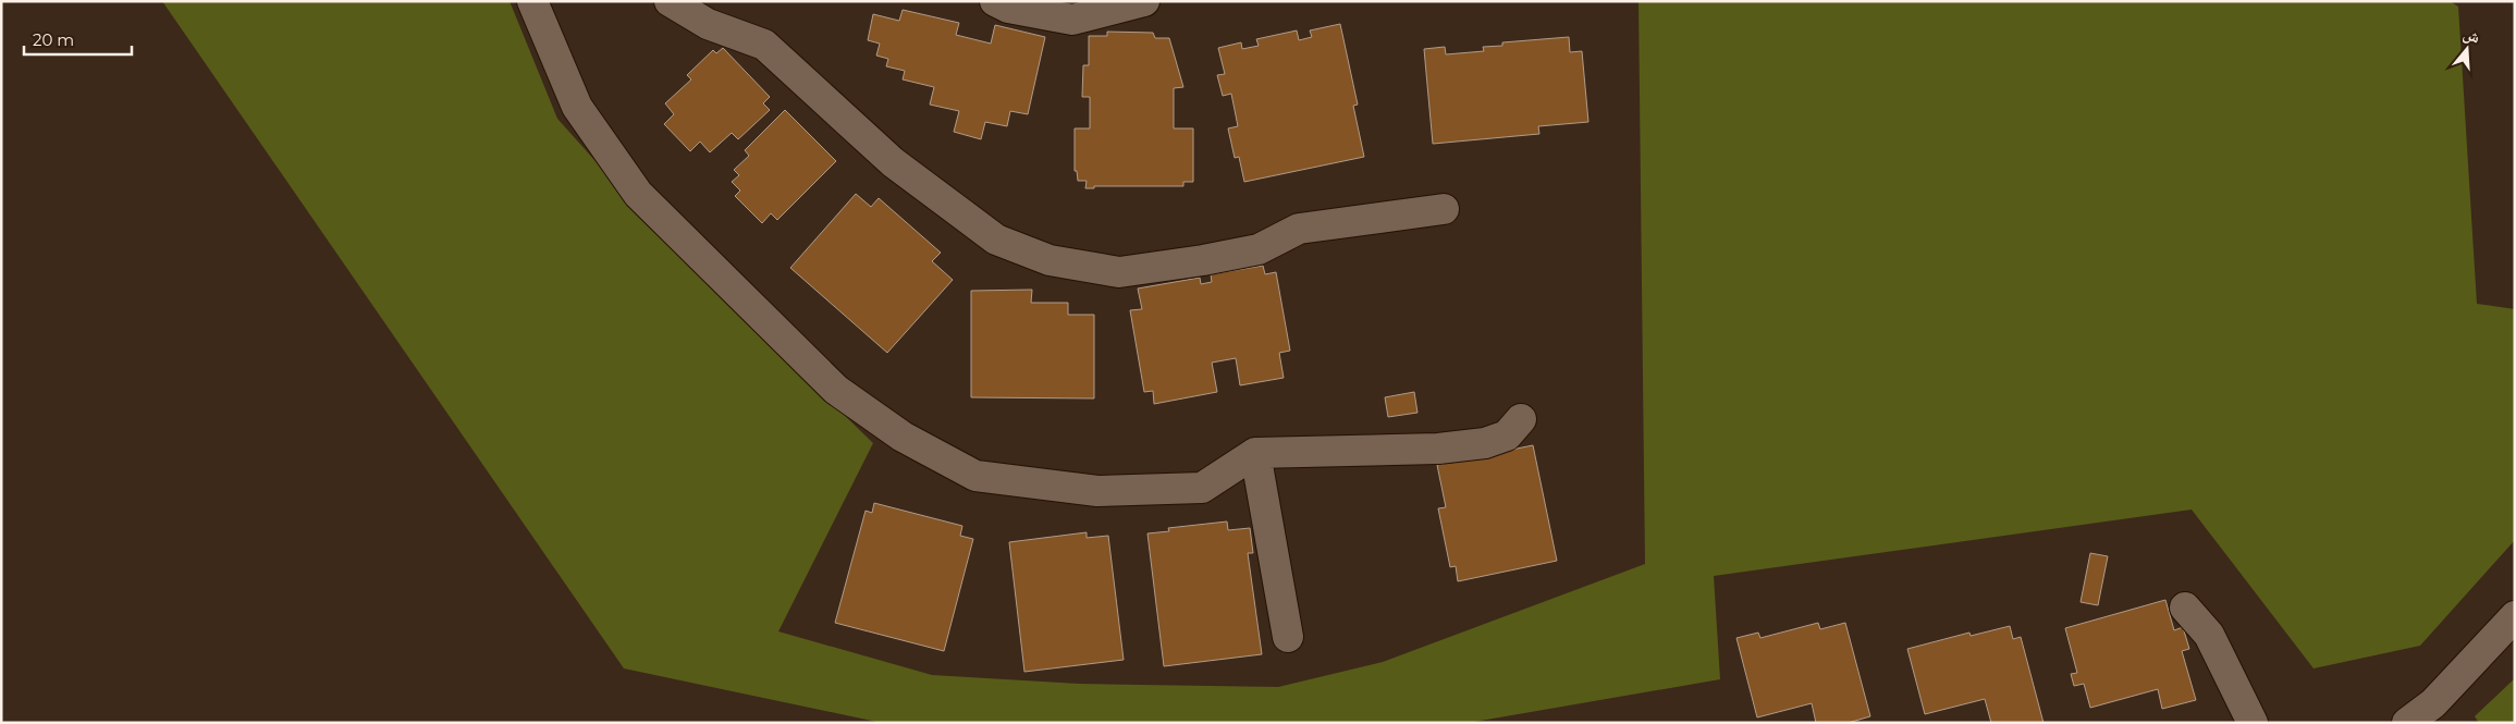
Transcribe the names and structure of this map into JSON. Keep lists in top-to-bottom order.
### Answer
{
  "scale_bar": "20 m",
  "north": "top"
}
